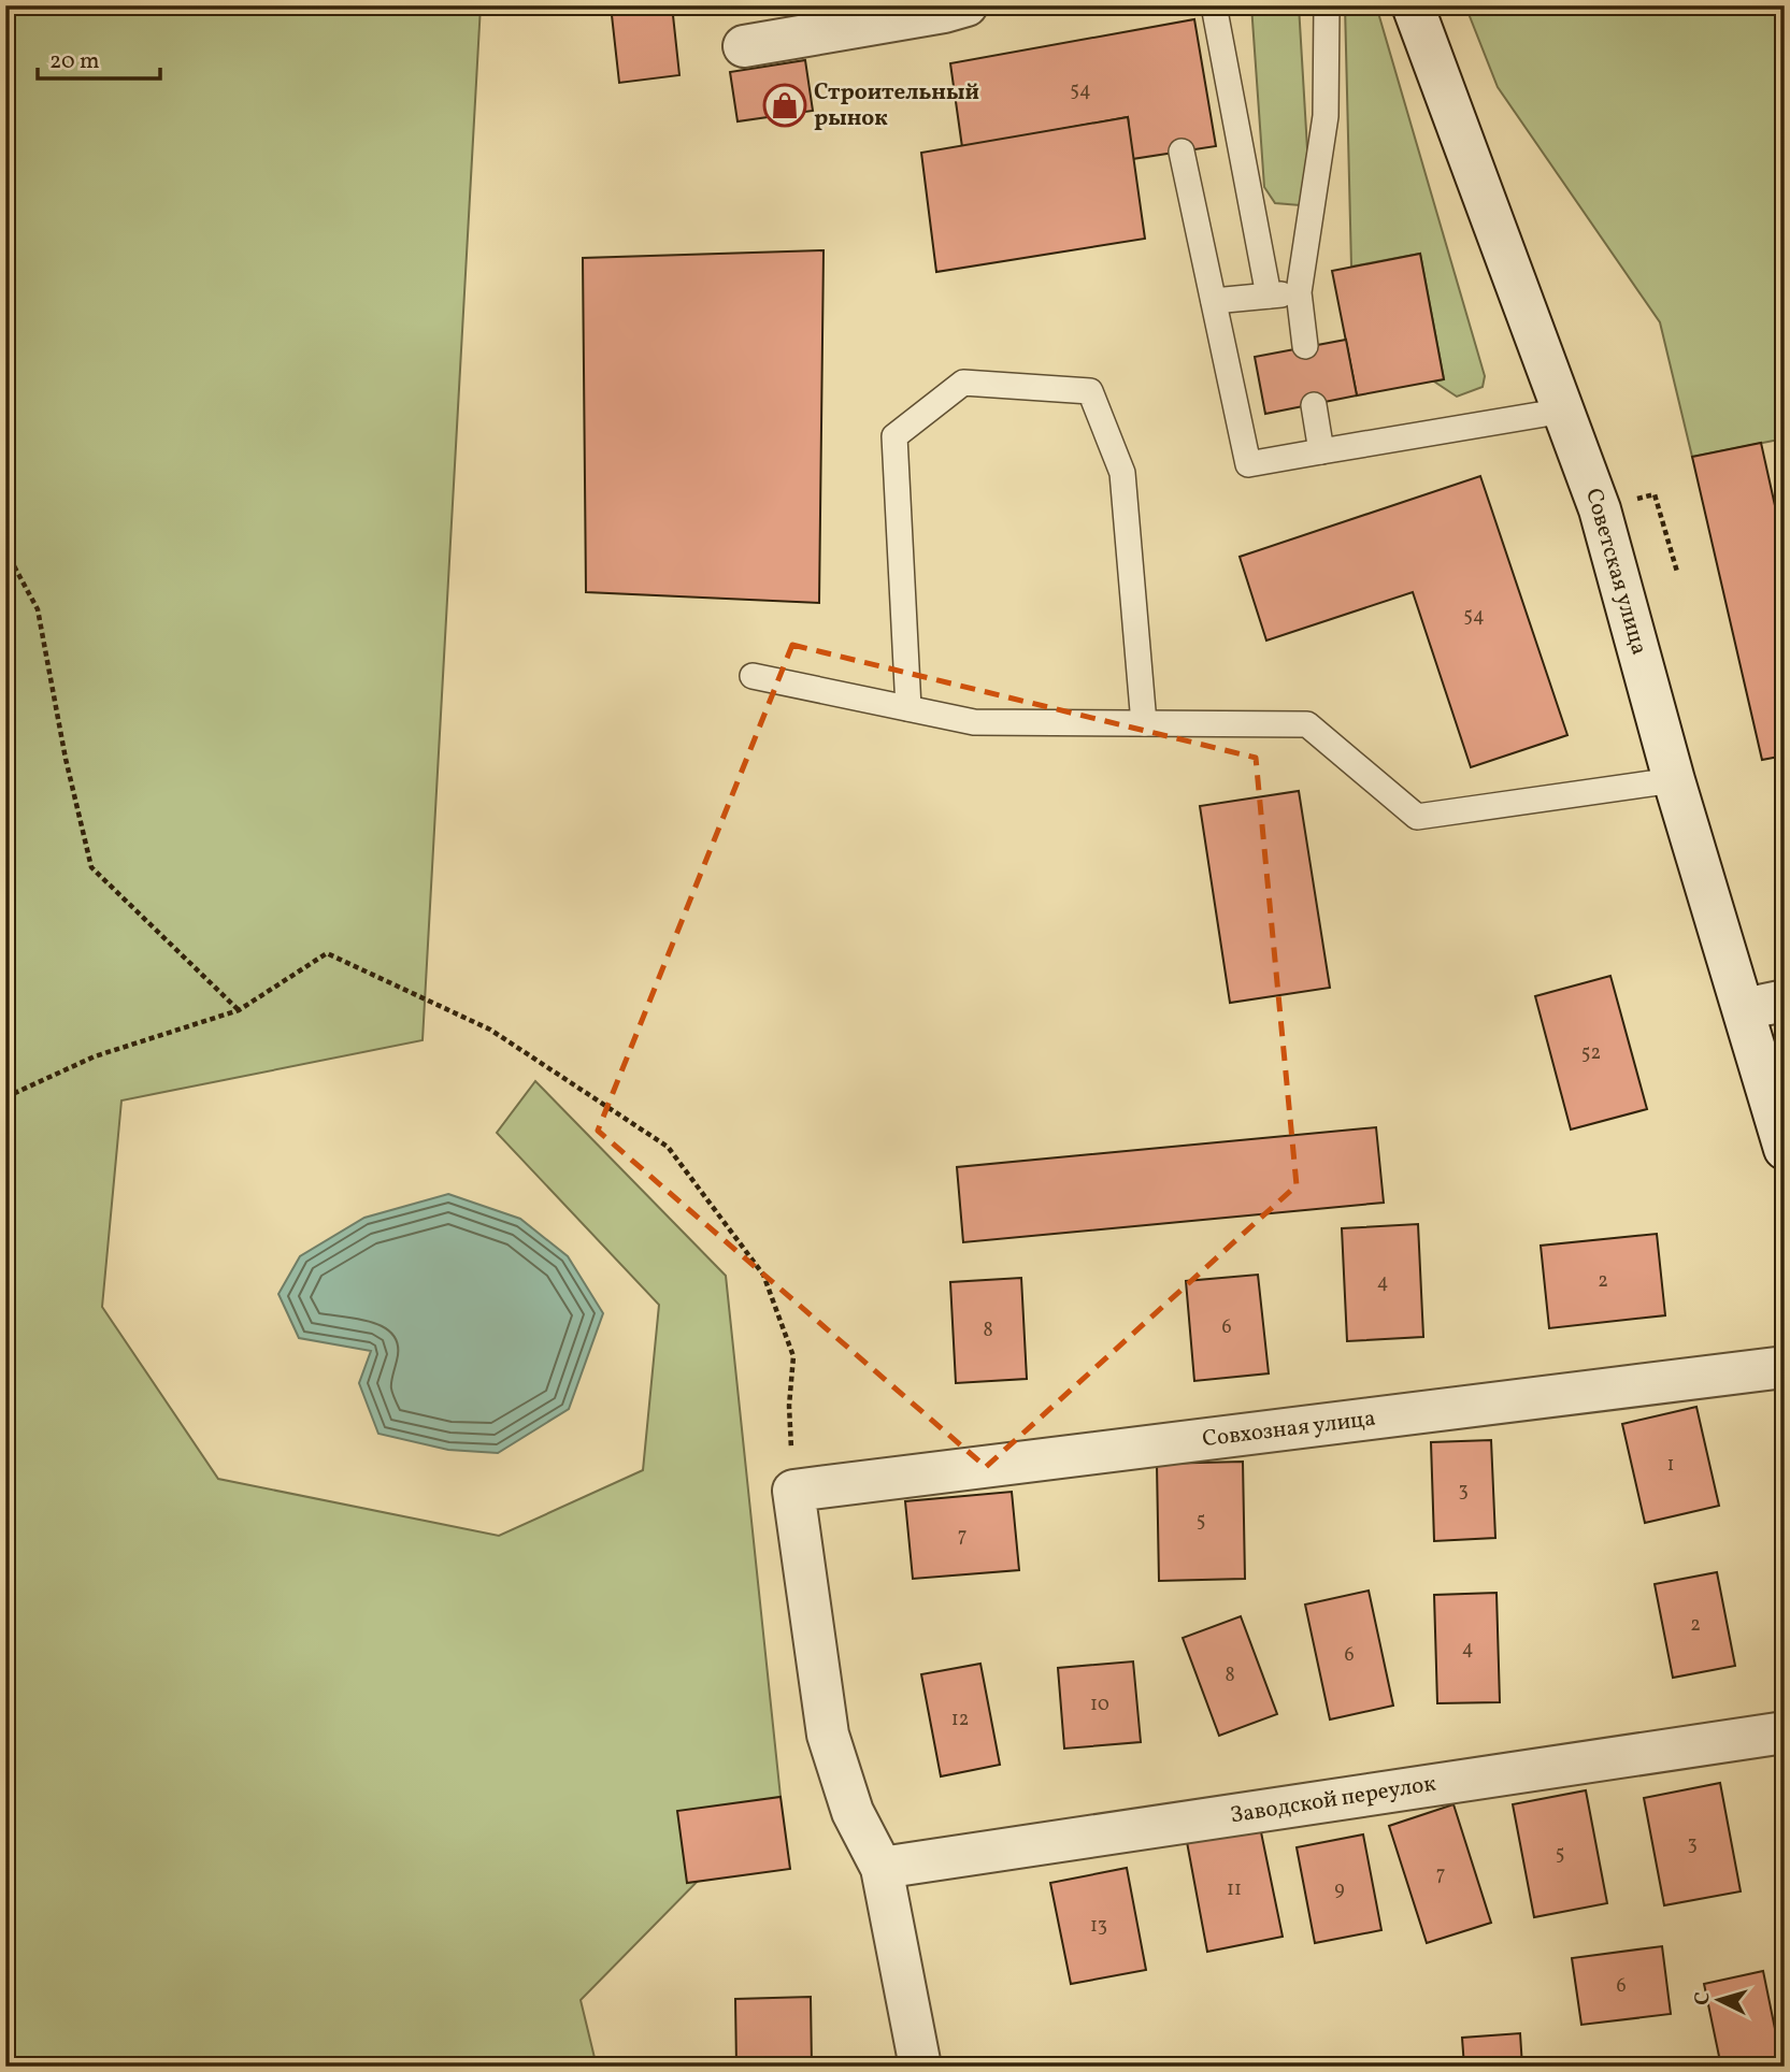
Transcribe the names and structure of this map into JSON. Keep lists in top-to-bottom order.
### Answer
{
  "streets": {
    "street": ["Советская улица", "Совхозная улица", "Заводской переулок"]
  },
  "places": {
    "shop": ["Строительный рынок"]
  },
  "house_numbers": [
    "54",
    "54",
    "52",
    "2",
    "4",
    "6",
    "8",
    "1",
    "3",
    "5",
    "7",
    "2",
    "4",
    "6",
    "8",
    "10",
    "12",
    "3",
    "5",
    "7",
    "11",
    "9",
    "13",
    "6"
  ],
  "scale_bar": "20 m",
  "north": "left"
}
